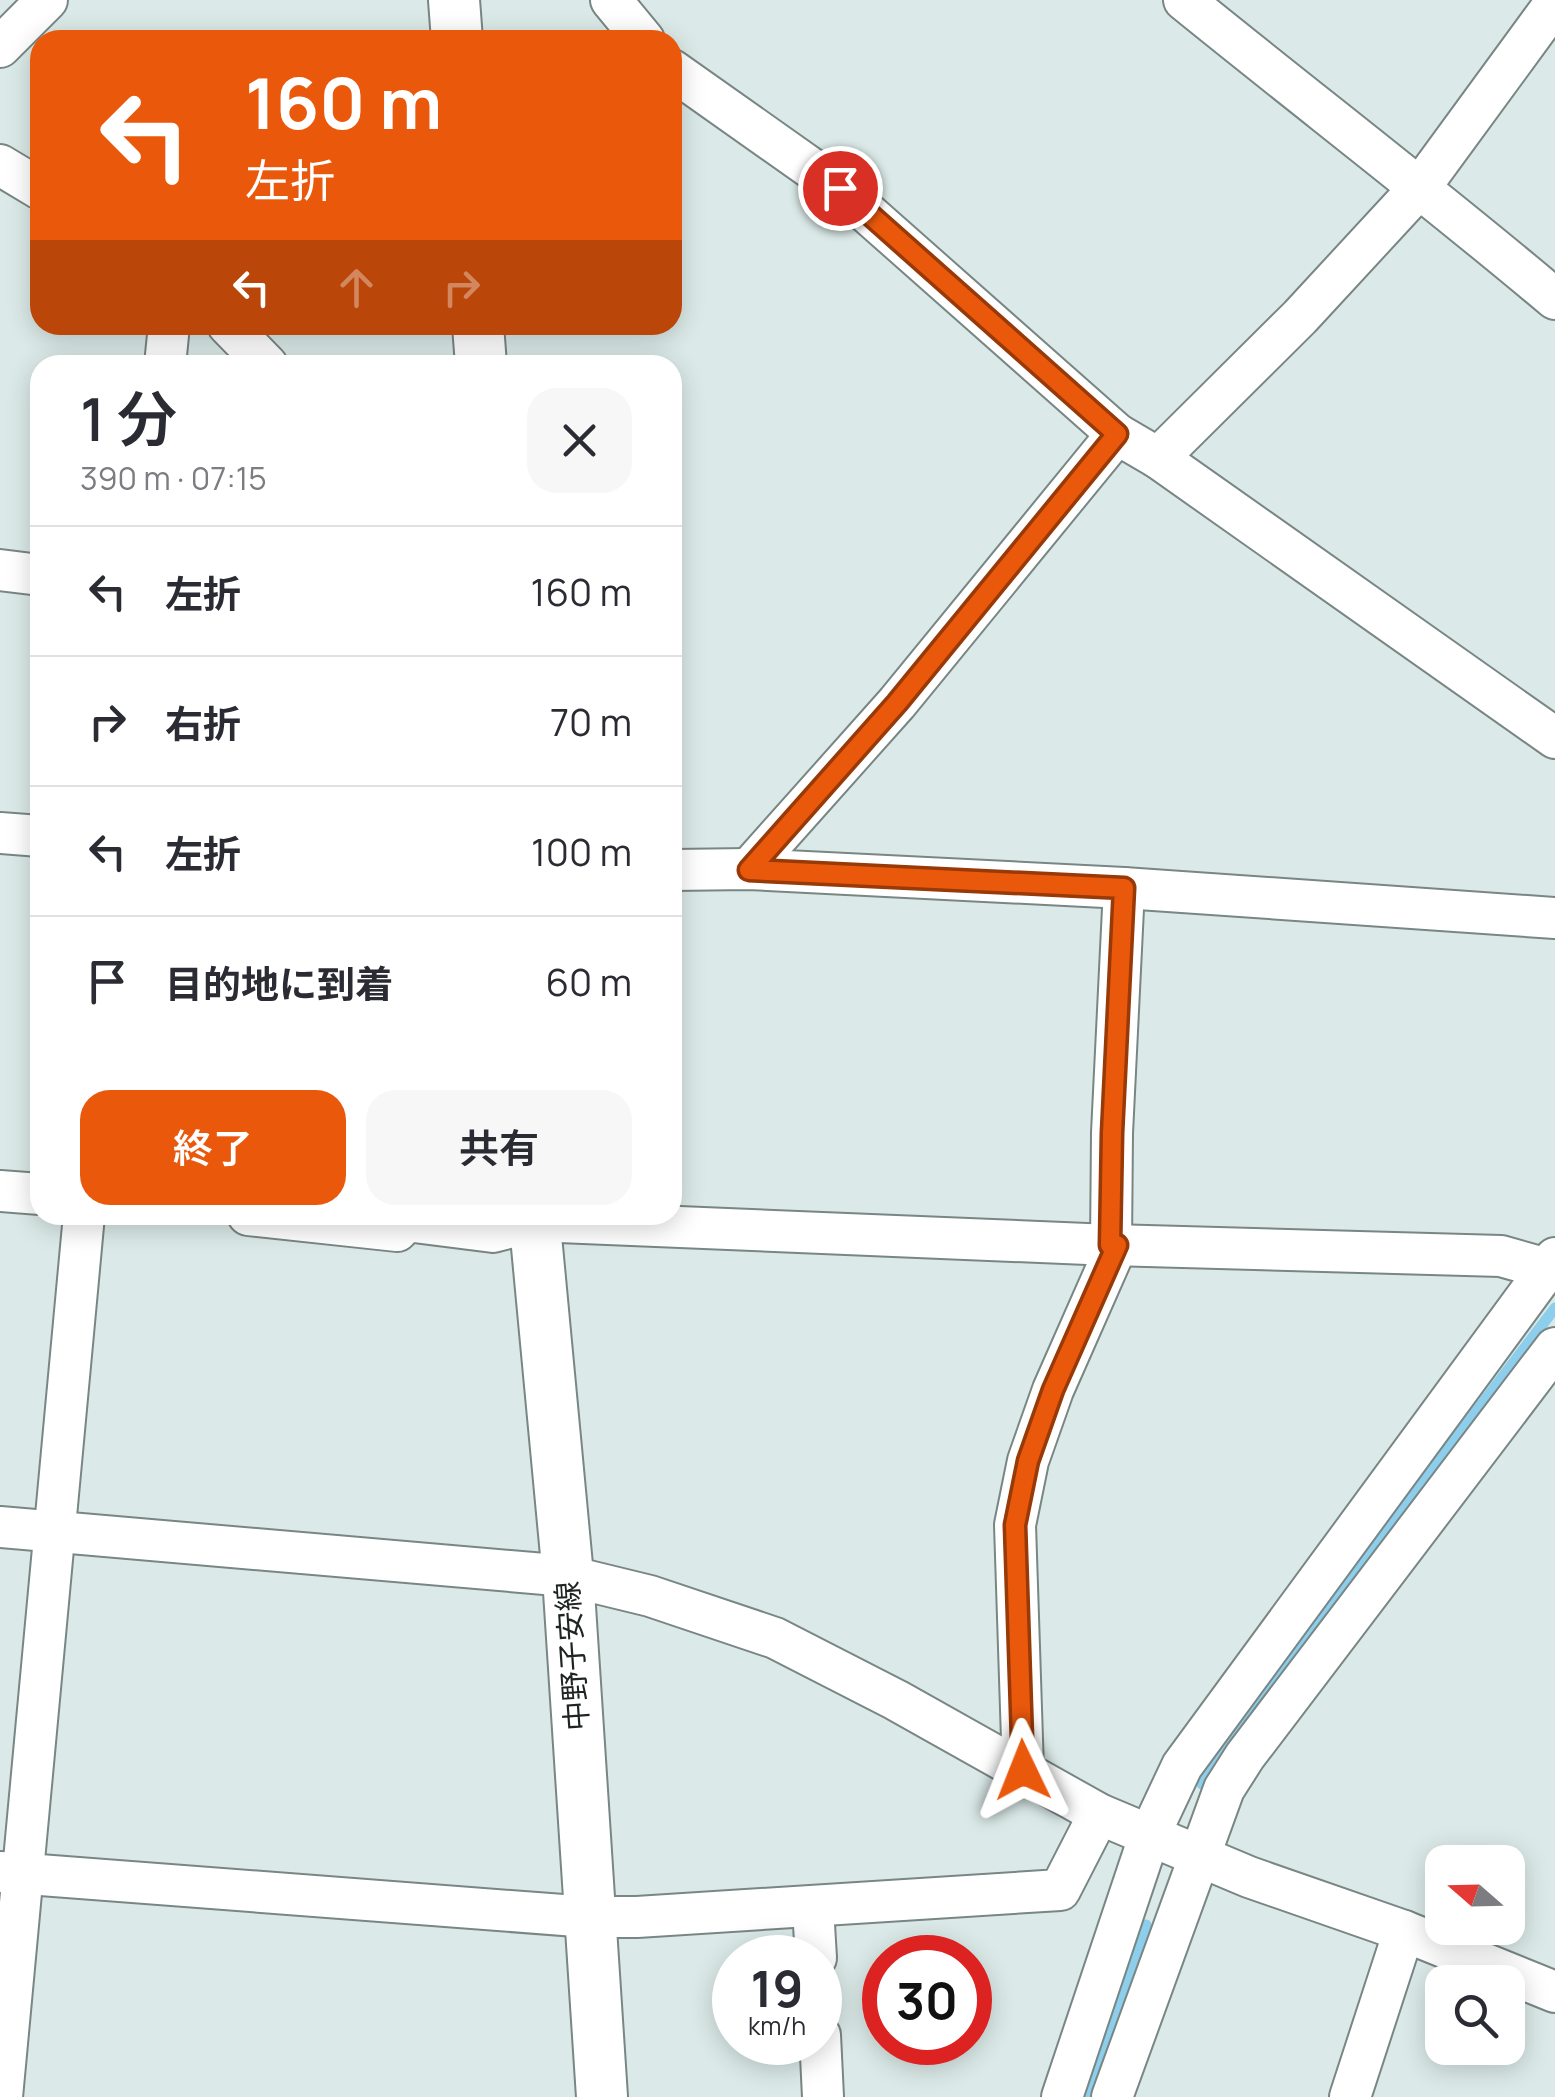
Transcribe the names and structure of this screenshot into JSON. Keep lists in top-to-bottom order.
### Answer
{
  "streets": {
    "main road": ["中野子安線"]
  },
  "north": "left",
  "page": {
    "turn": ["160 m", "左折"],
    "heading": ["1 分", "390 m · 07:15"],
    "list": [
      {
        "name": "左折",
        "value": "160 m"
      },
      {
        "name": "右折",
        "value": "70 m"
      },
      {
        "name": "左折",
        "value": "100 m"
      },
      {
        "name": "目的地に到着",
        "value": "60 m"
      }
    ],
    "buttons": ["終了", "共有"],
    "speed": "19 km/h",
    "limit": "30"
  }
}
